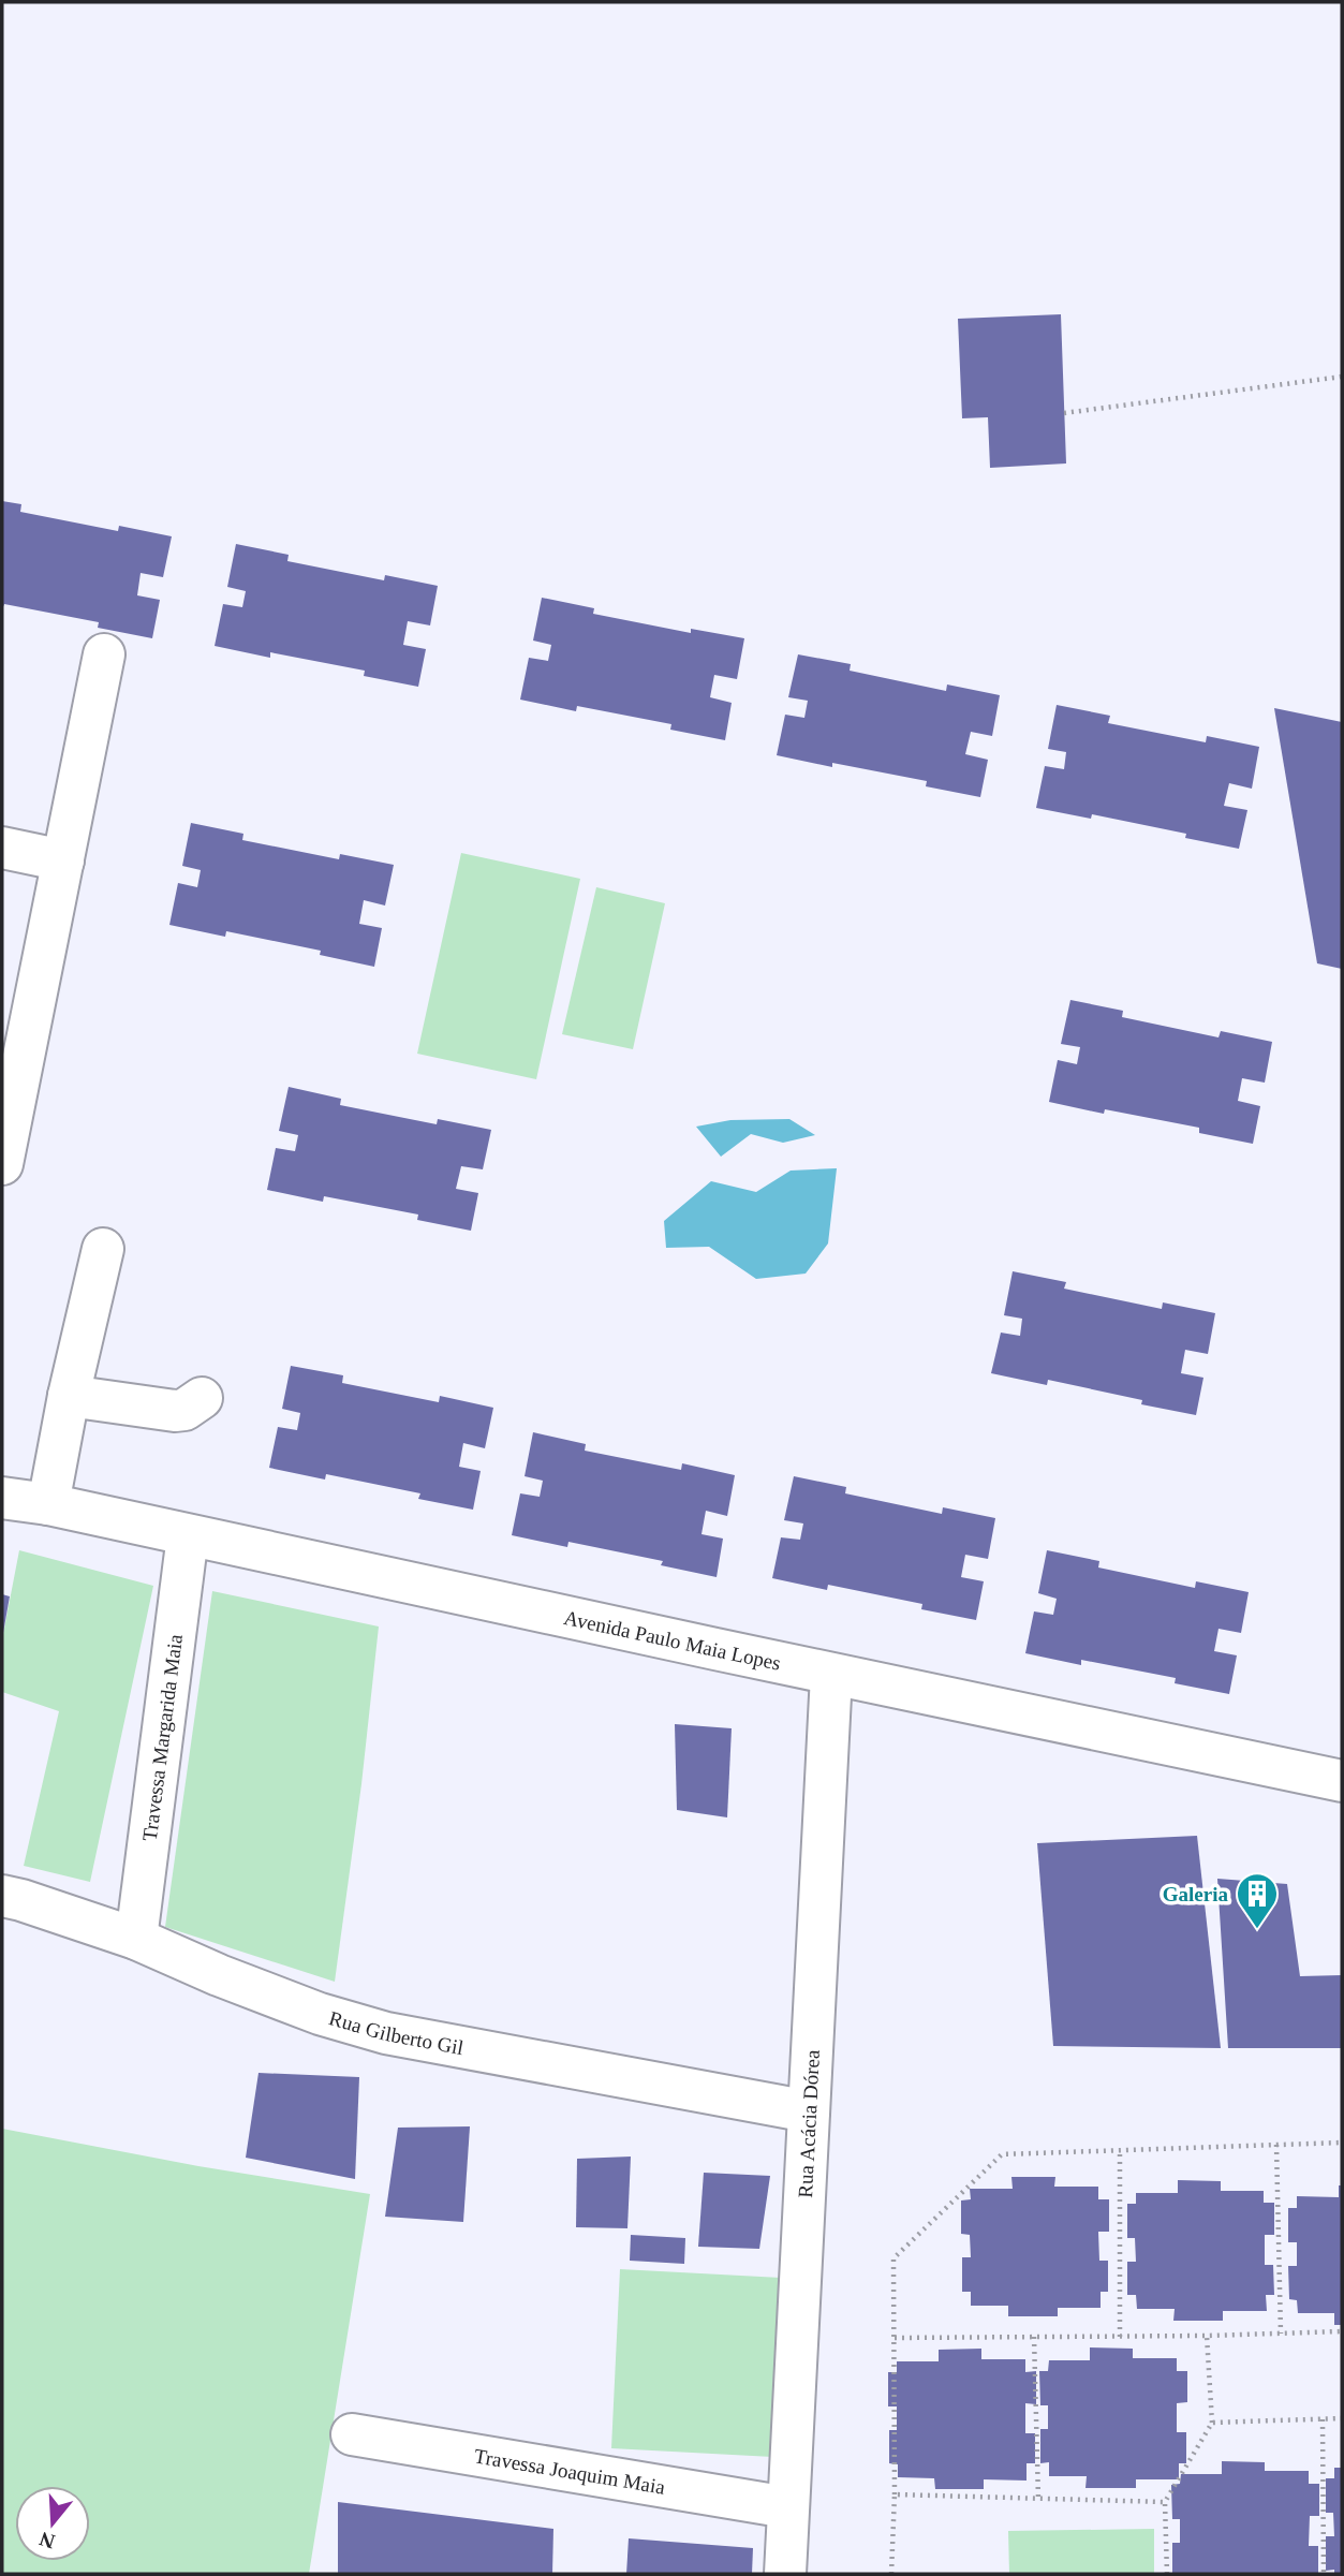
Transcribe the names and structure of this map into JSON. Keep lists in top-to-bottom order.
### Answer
{
  "streets": {
    "street": [
      "Avenida Paulo Maia Lopes",
      "Travessa Margarida Maia",
      "Rua Gilberto Gil",
      "Rua Acácia Dórea",
      "Travessa Joaquim Maia"
    ]
  },
  "crossings": [
    ["Avenida Paulo Maia Lopes", "Travessa Margarida Maia"],
    ["Avenida Paulo Maia Lopes", "Rua Acácia Dórea"],
    ["Travessa Margarida Maia", "Rua Gilberto Gil"],
    ["Rua Gilberto Gil", "Rua Acácia Dórea"],
    ["Rua Acácia Dórea", "Travessa Joaquim Maia"]
  ],
  "places": {
    "building": ["Galeria"]
  },
  "north": "bottom"
}
